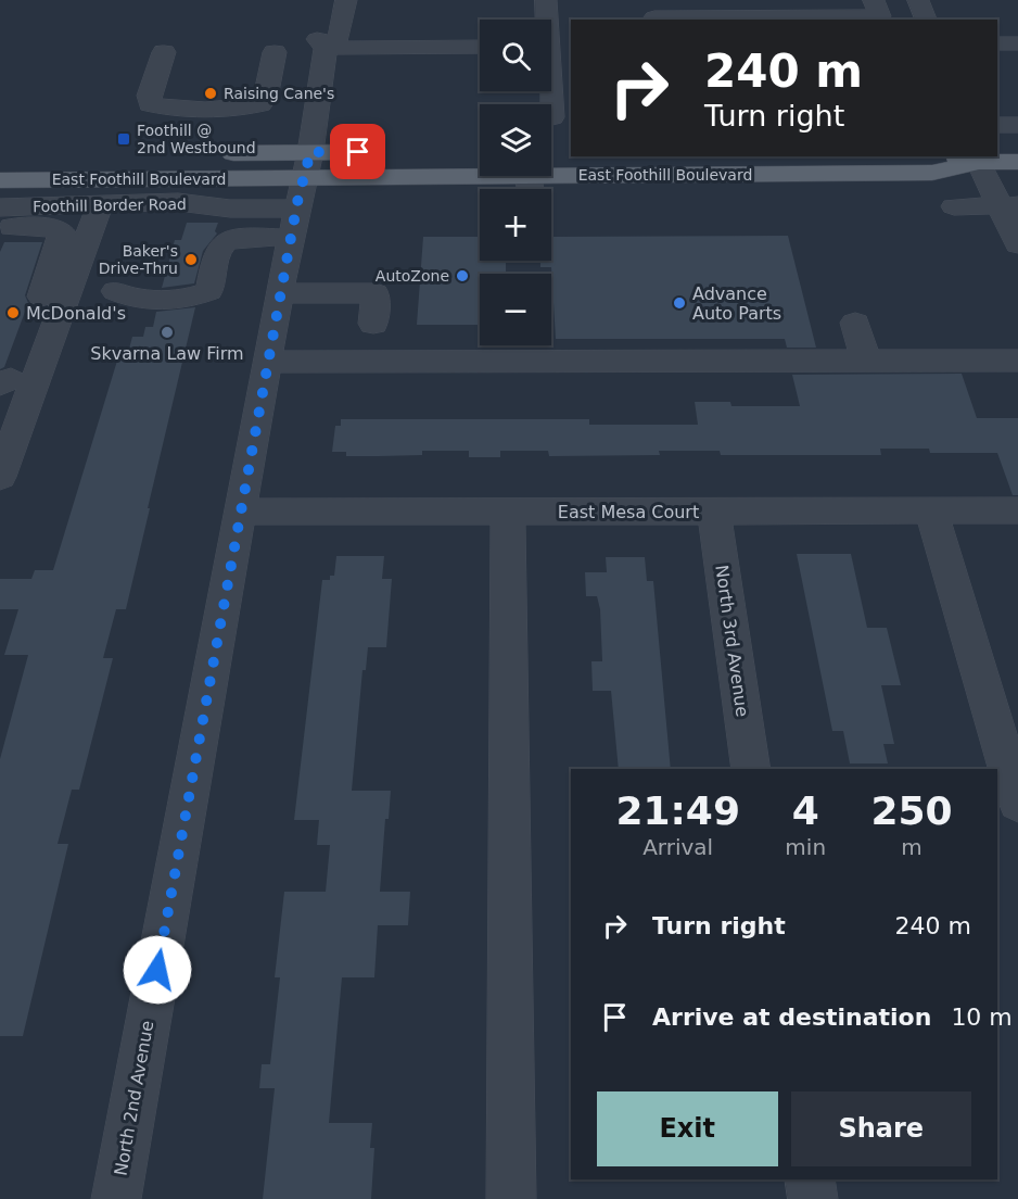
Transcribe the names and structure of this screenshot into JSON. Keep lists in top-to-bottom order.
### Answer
{
  "streets": {
    "main road": ["East Foothill Boulevard"],
    "street": [
      "Foothill Border Road",
      "East Mesa Court",
      "North 3rd Avenue",
      "North 2nd Avenue"
    ]
  },
  "crossings": [
    ["East Foothill Boulevard", "Foothill Border Road"],
    ["East Foothill Boulevard", "North 2nd Avenue"],
    ["Foothill Border Road", "North 2nd Avenue"],
    ["East Mesa Court", "North 3rd Avenue"],
    ["East Mesa Court", "North 2nd Avenue"]
  ],
  "places": {
    "other": [
      "Raising Cane's",
      "Baker's Drive-Thru",
      "AutoZone",
      "Advance Auto Parts",
      "McDonald's",
      "Skvarna Law Firm"
    ],
    "transit": ["Foothill @ 2nd Westbound"]
  },
  "page": {
    "map_buttons": ["+", "−"],
    "turn": ["240 m", "Turn right"],
    "eta": [
      "21:49",
      "Arrival",
      "4",
      "min",
      "250",
      "m"
    ],
    "list": [
      {
        "name": "Turn right",
        "value": "240 m"
      },
      {
        "name": "Arrive at destination",
        "value": "10 m"
      }
    ],
    "buttons": ["Exit", "Share"]
  }
}
